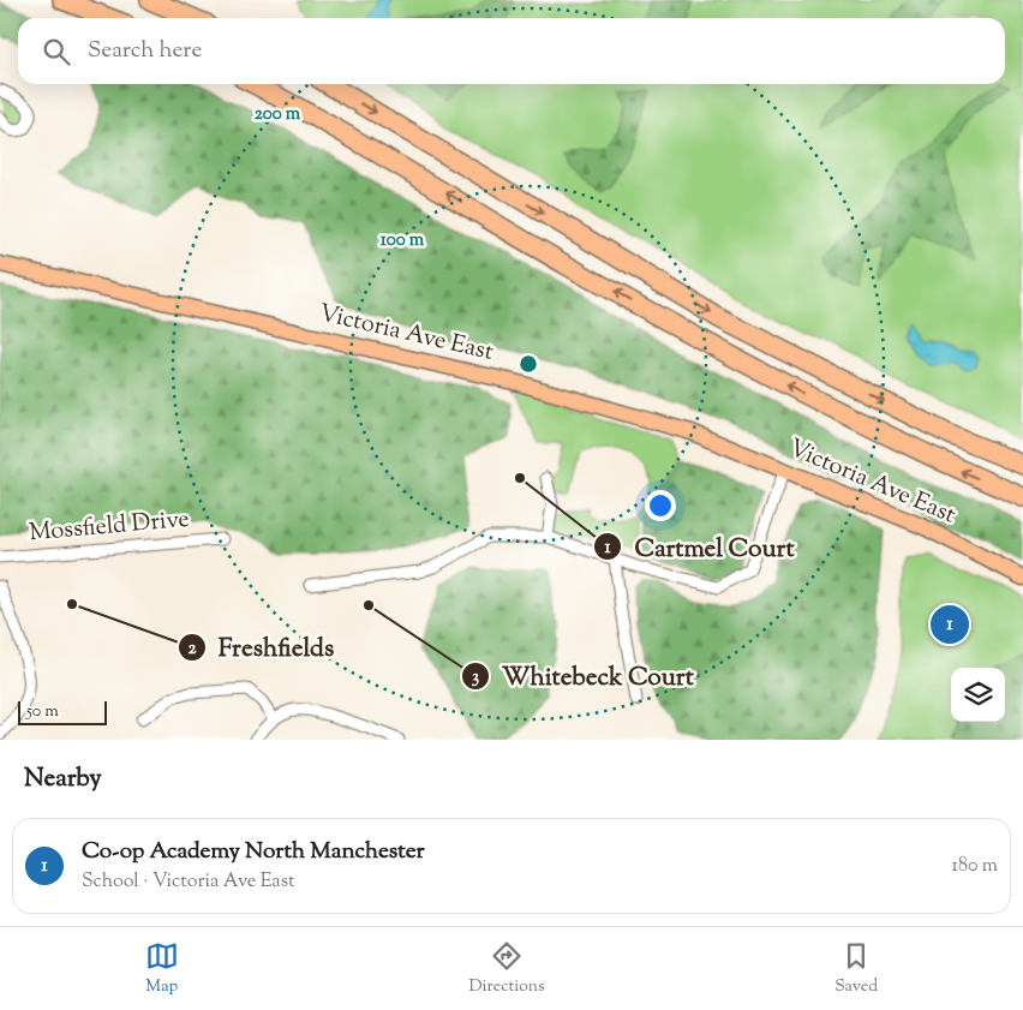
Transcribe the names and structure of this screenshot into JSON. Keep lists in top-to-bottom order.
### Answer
{
  "streets": {
    "main road": ["Victoria Ave East"],
    "street": ["Mossfield Drive"]
  },
  "places": ["Cartmel Court", "Freshfields", "Whitebeck Court"],
  "scale_bar": "50 m",
  "page": {
    "search": "Search here",
    "pins": "1",
    "scale": "50 m",
    "heading": "Nearby",
    "list": [
      {
        "mark": "1",
        "name": "Co-op Academy North Manchester",
        "note": "School · Victoria Ave East",
        "value": "180 m"
      }
    ],
    "nav": ["Map", "Directions", "Saved"]
  },
  "rings": ["200 m", "100 m"]
}
